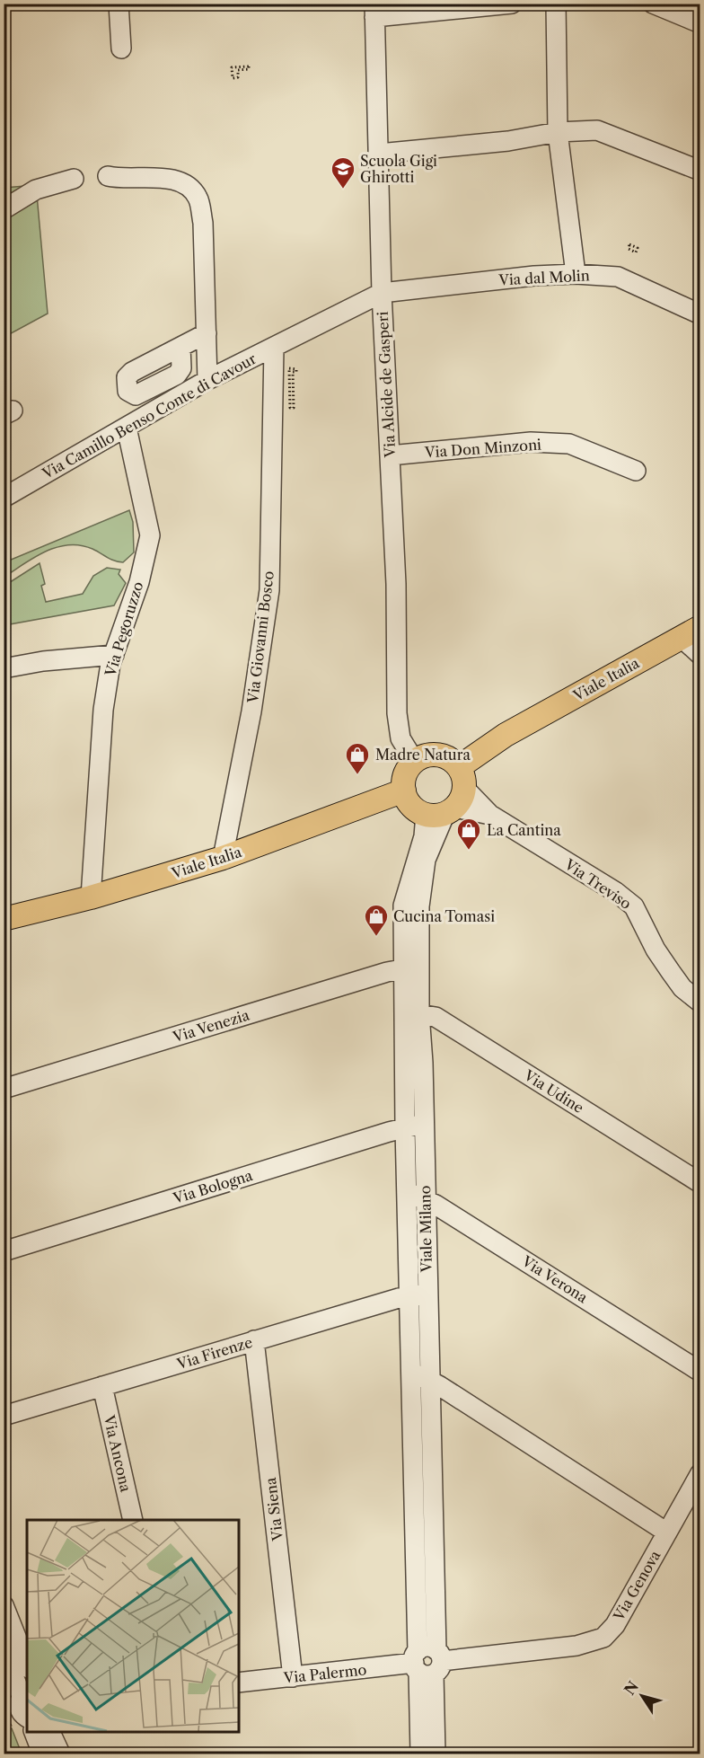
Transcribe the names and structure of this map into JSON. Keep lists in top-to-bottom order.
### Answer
{
  "streets": {
    "main road": ["Viale Italia"],
    "street": [
      "Via dal Molin",
      "Via Alcide de Gasperi",
      "Via Camillo Benso Conte di Cavour",
      "Via Don Minzoni",
      "Via Pegoruzzo",
      "Via Giovanni Bosco",
      "Via Treviso",
      "Via Venezia",
      "Via Udine",
      "Via Bologna",
      "Viale Milano",
      "Via Verona",
      "Via Firenze",
      "Via Ancona",
      "Via Siena",
      "Via Genova",
      "Via Palermo"
    ]
  },
  "crossings": [
    ["Via dal Molin", "Via Alcide de Gasperi"],
    ["Via dal Molin", "Via Camillo Benso Conte di Cavour"],
    ["Via Alcide de Gasperi", "Via Camillo Benso Conte di Cavour"],
    ["Via Alcide de Gasperi", "Via Don Minzoni"],
    ["Via Camillo Benso Conte di Cavour", "Via Pegoruzzo"],
    ["Via Camillo Benso Conte di Cavour", "Via Giovanni Bosco"],
    ["Via Pegoruzzo", "Viale Italia"],
    ["Via Giovanni Bosco", "Viale Italia"],
    ["Viale Italia", "Via Treviso"],
    ["Viale Italia", "Viale Milano"],
    ["Via Treviso", "Viale Milano"],
    ["Via Venezia", "Viale Milano"],
    ["Via Udine", "Viale Milano"],
    ["Via Bologna", "Viale Milano"],
    ["Viale Milano", "Via Verona"],
    ["Viale Milano", "Via Firenze"],
    ["Viale Milano", "Via Genova"],
    ["Viale Milano", "Via Palermo"],
    ["Via Firenze", "Via Ancona"],
    ["Via Firenze", "Via Siena"],
    ["Via Siena", "Via Palermo"],
    ["Via Genova", "Via Palermo"]
  ],
  "places": {
    "school or university": ["Scuola Gigi Ghirotti"],
    "shop": ["Madre Natura", "La Cantina", "Cucina Tomasi"]
  },
  "north": "top left"
}
